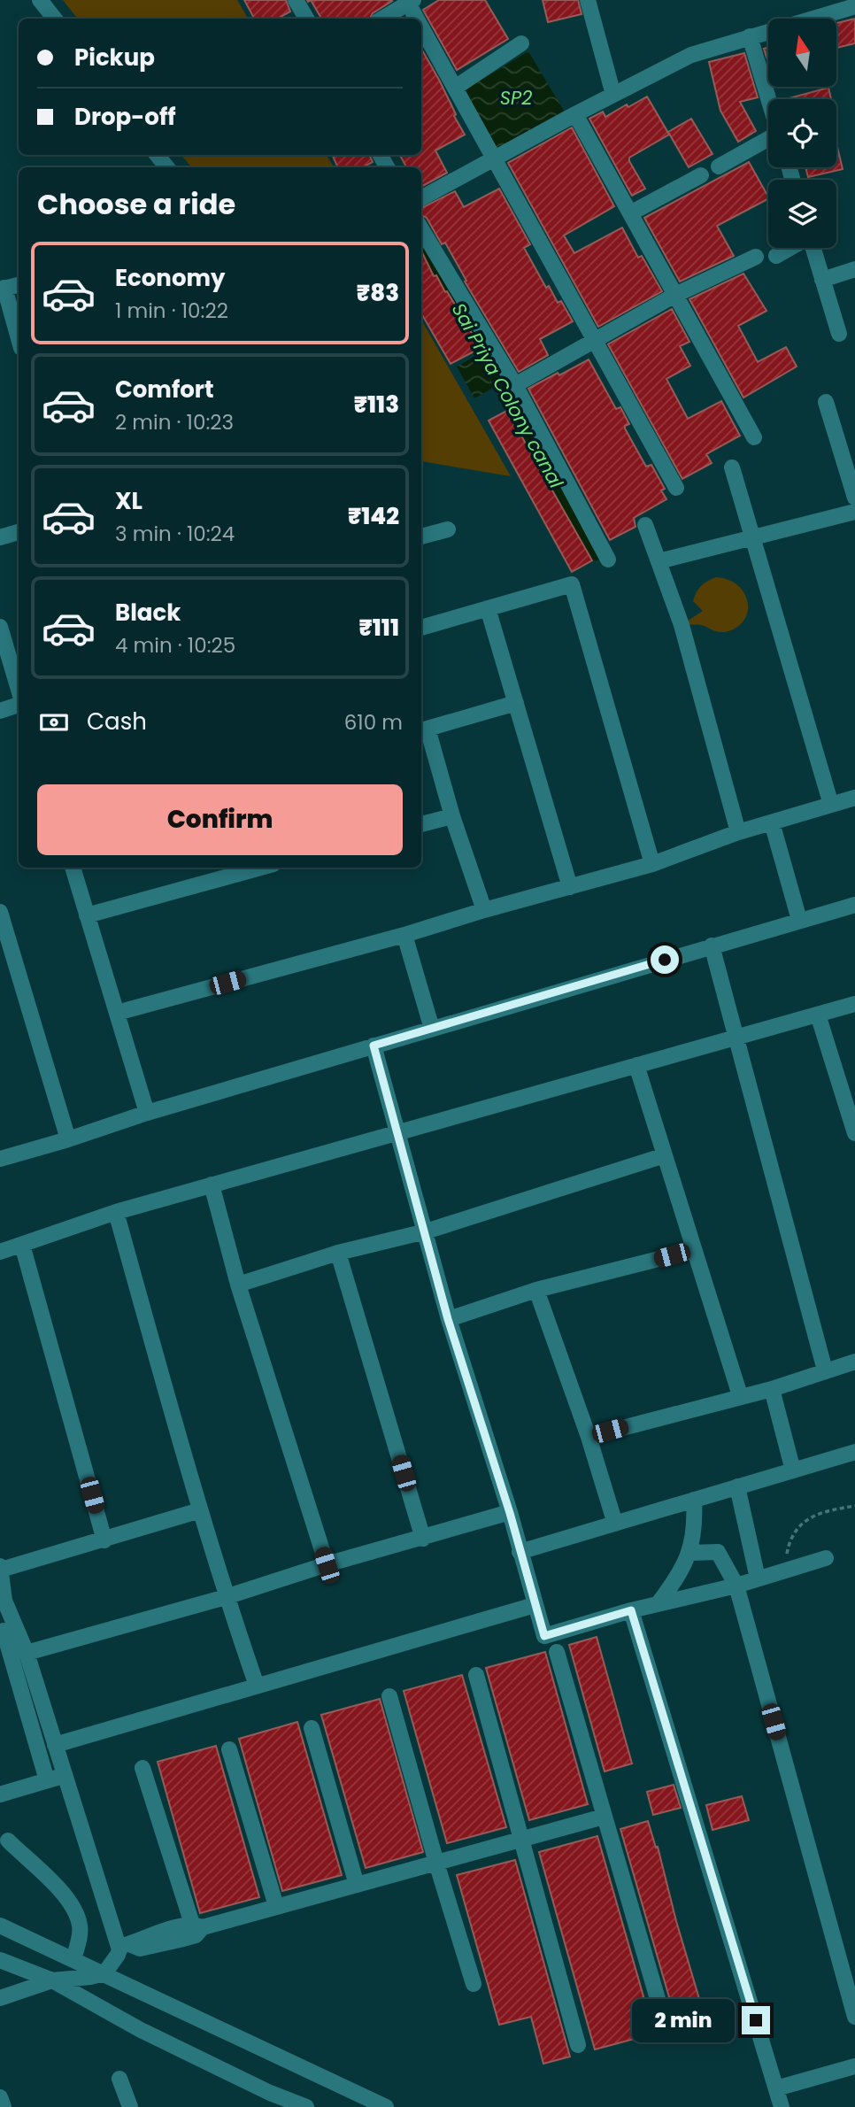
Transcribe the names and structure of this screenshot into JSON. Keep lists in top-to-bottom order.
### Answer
{
  "water": ["SP2", "Sai Priya Colony canal"],
  "north": "top",
  "page": {
    "banner": ["Pickup", "Drop-off"],
    "heading": "Choose a ride",
    "list": [
      {
        "name": "Economy",
        "note": "1 min · 10:22",
        "value": "₹83"
      },
      {
        "name": "Comfort",
        "note": "2 min · 10:23",
        "value": "₹113"
      },
      {
        "name": "XL",
        "note": "3 min · 10:24",
        "value": "₹142"
      },
      {
        "name": "Black",
        "note": "4 min · 10:25",
        "value": "₹111"
      }
    ],
    "pay": ["Cash", "610 m"],
    "buttons": "Confirm",
    "bubble": "2 min"
  }
}
